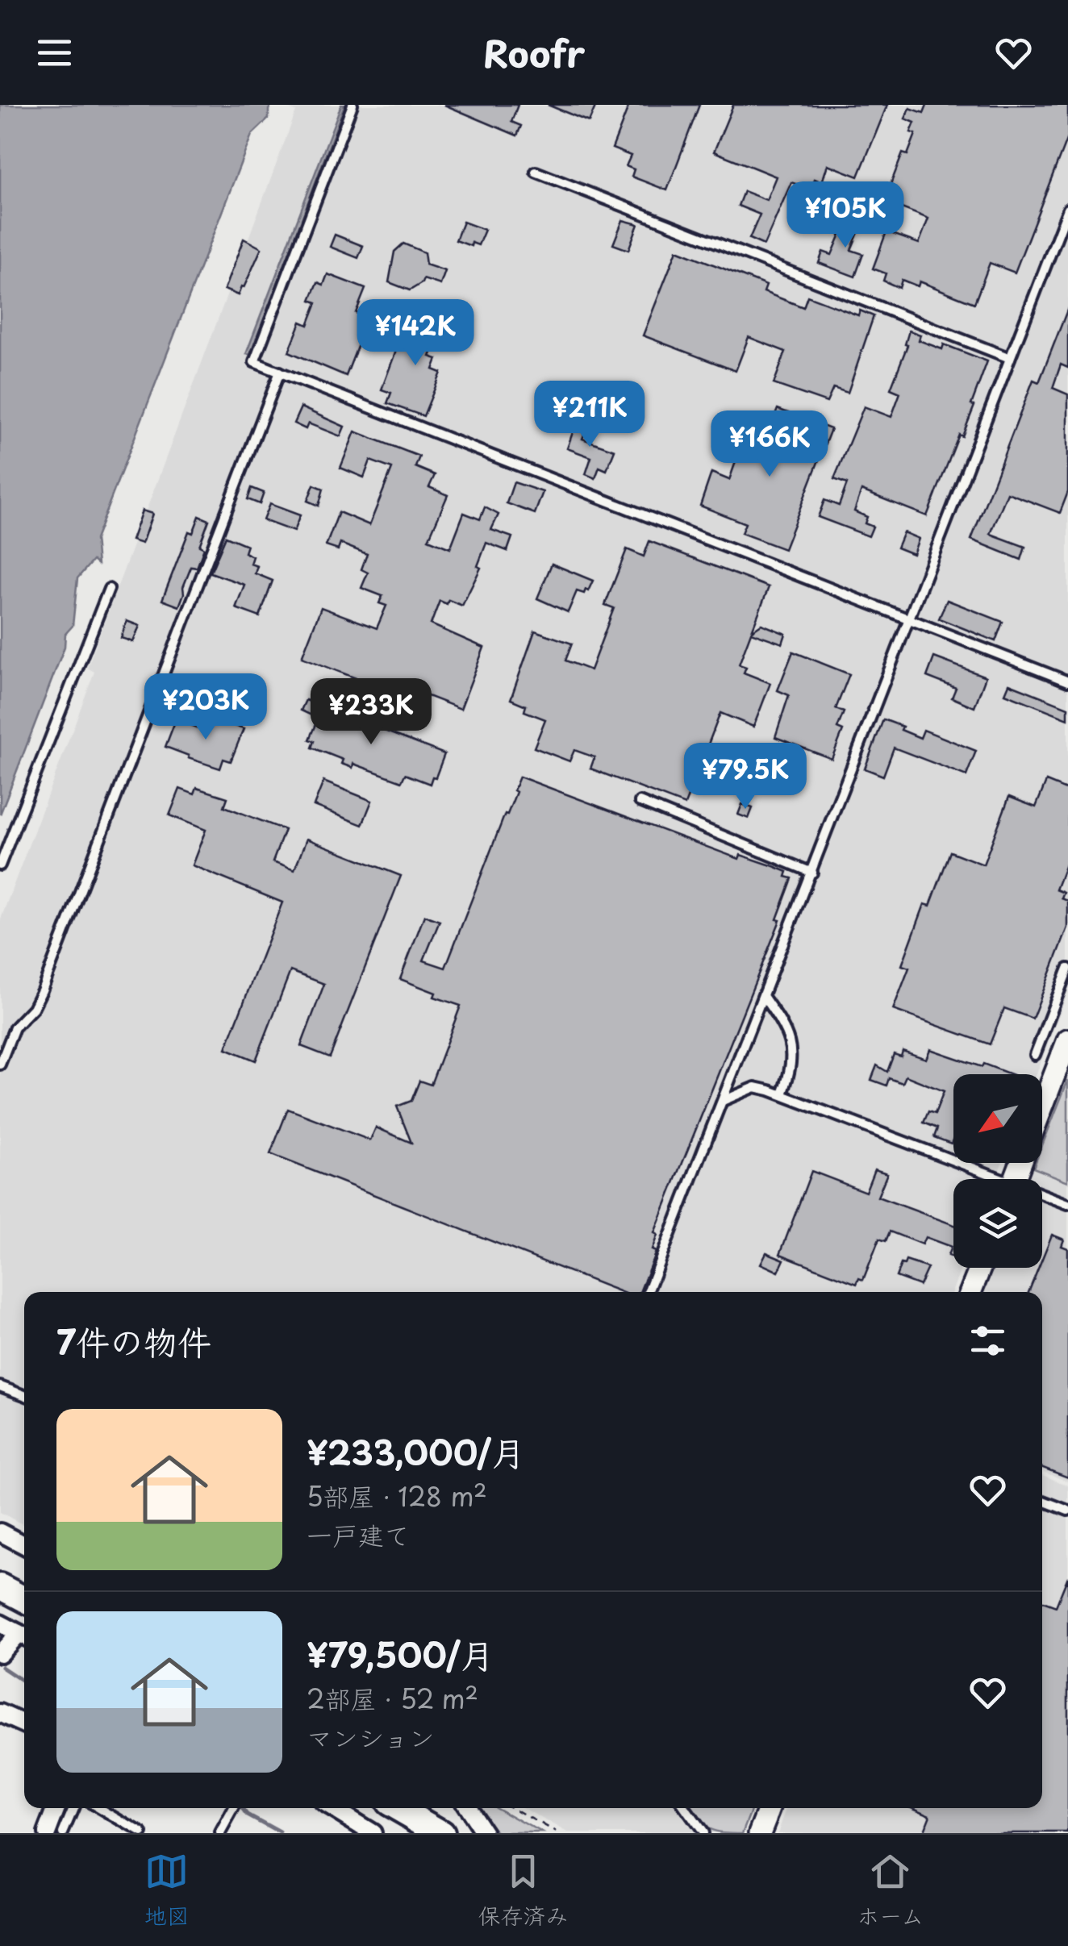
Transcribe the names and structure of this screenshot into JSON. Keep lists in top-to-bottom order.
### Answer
{
  "north": "bottom left",
  "page": {
    "header": "Roofr",
    "price": [
      "¥105K",
      "¥142K",
      "¥211K",
      "¥166K",
      "¥203K",
      "¥233K",
      "¥79.5K"
    ],
    "heading": "7件の物件",
    "list": [
      {
        "name": "¥233,000/月",
        "note": "5部屋 · 128 m² · 一戸建て"
      },
      {
        "name": "¥79,500/月",
        "note": "2部屋 · 52 m² · マンション"
      }
    ],
    "tabs": ["地図", "保存済み", "ホーム"]
  }
}
